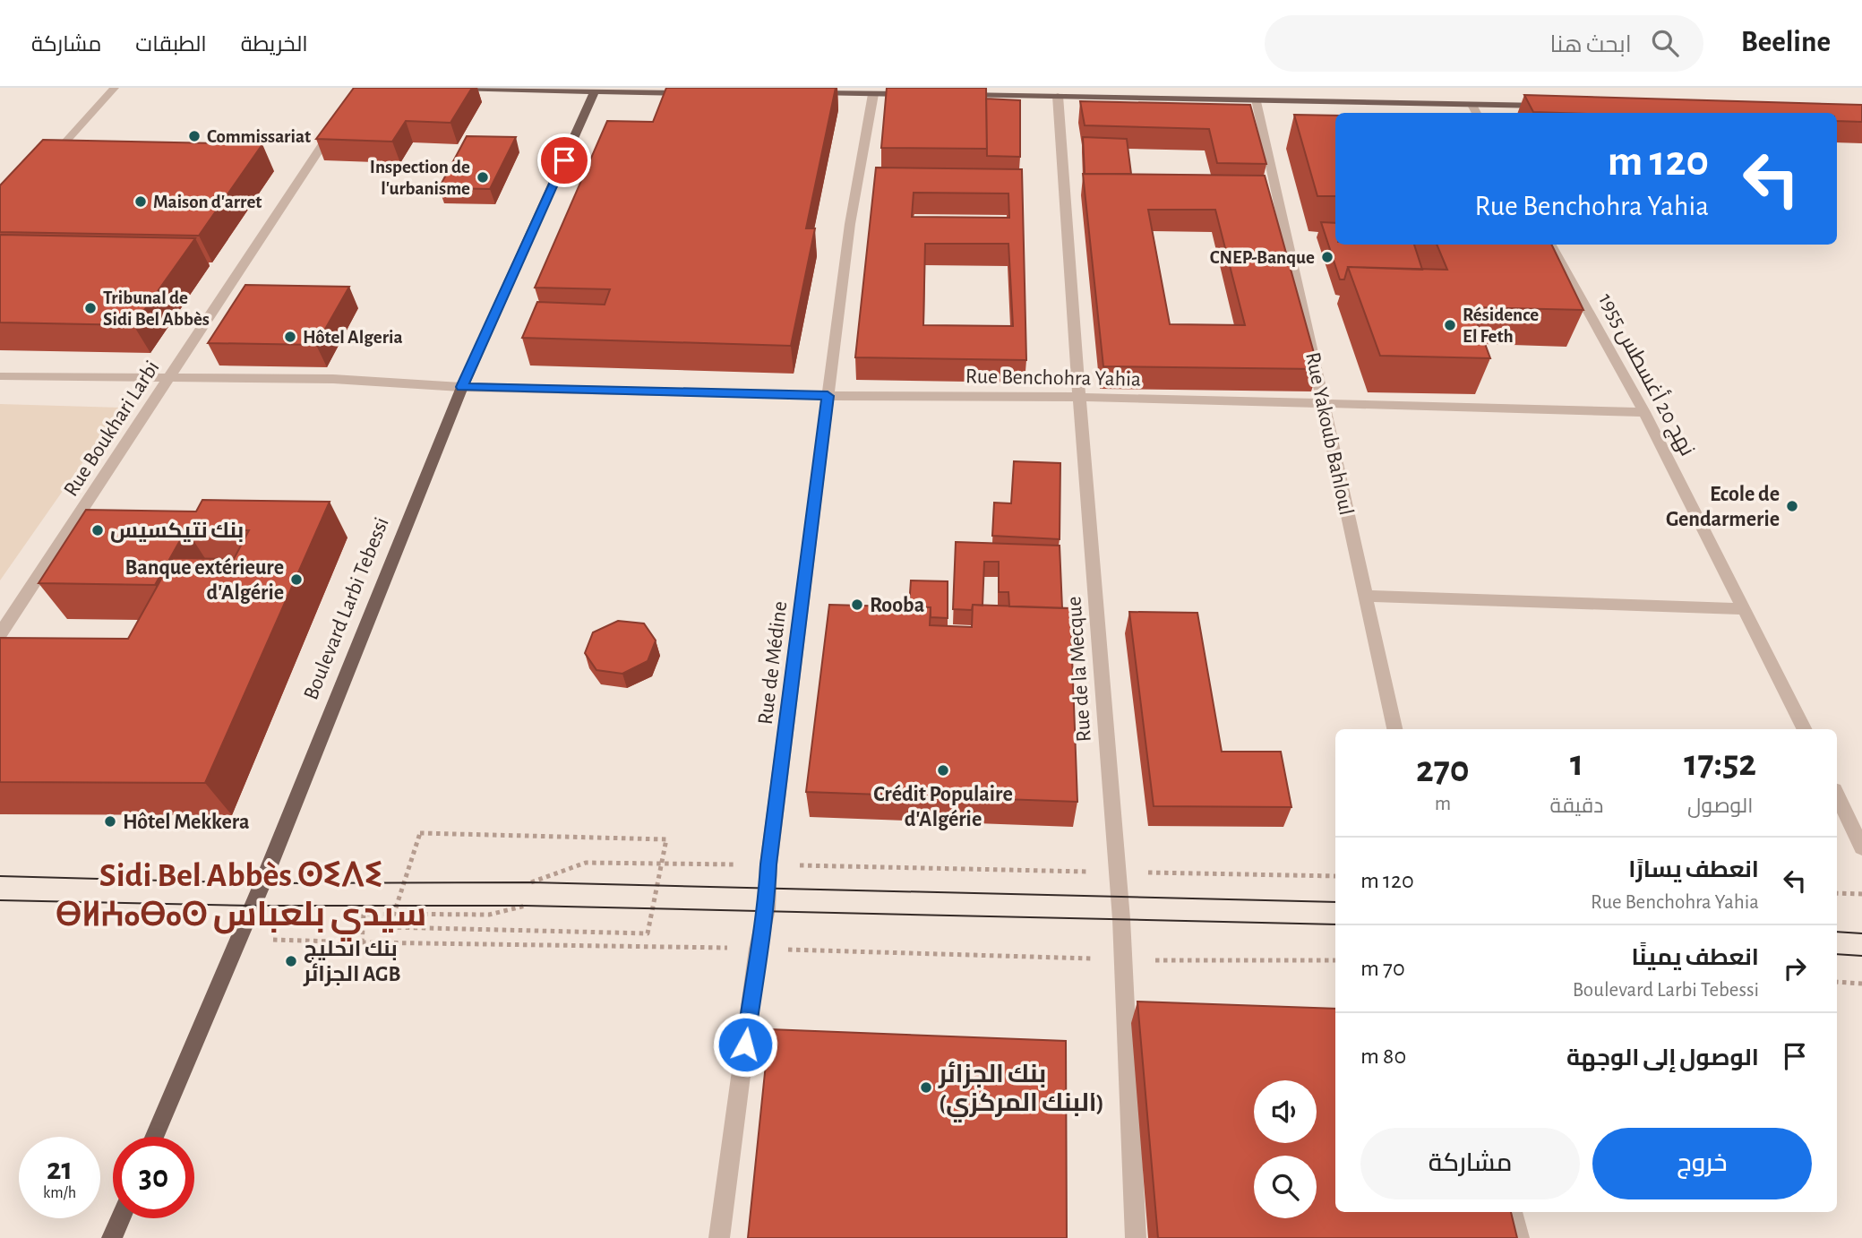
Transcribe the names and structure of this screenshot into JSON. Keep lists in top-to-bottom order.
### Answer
{
  "streets": {
    "main road": ["Boulevard Larbi Tebessi"],
    "street": [
      "نهج 20 أغسطس 1955",
      "Rue Benchohra Yahia",
      "Rue Boukhari Larbi",
      "Rue Yakoub Bahloul",
      "Rue de Médine",
      "Rue de la Mecque"
    ]
  },
  "crossings": [
    ["نهج 20 أغسطس 1955", "Rue Benchohra Yahia"],
    ["Rue Benchohra Yahia", "Rue Boukhari Larbi"],
    ["Rue Benchohra Yahia", "Rue Yakoub Bahloul"],
    ["Rue Benchohra Yahia", "Boulevard Larbi Tebessi"],
    ["Rue Benchohra Yahia", "Rue de Médine"],
    ["Rue Benchohra Yahia", "Rue de la Mecque"]
  ],
  "districts": ["Sidi Bel Abbès ⵙⵉⴷⵉ ⴱⵍⵄⴰⴱⴰⵙ سيدي بلعباس"],
  "places": [
    "Commissariat",
    "Inspection de l'urbanisme",
    "Maison d'arret",
    "CNEP-Banque",
    "Tribunal de Sidi Bel Abbès",
    "Résidence El Feth",
    "Hôtel Algeria",
    "Ecole de Gendarmerie",
    "بنك نتيكسيس",
    "Banque extérieure d'Algérie",
    "Rooba",
    "Crédit Populaire d'Algérie",
    "Hôtel Mekkera",
    "بنك الخليج الجزائر AGB",
    "بنك الجزائر (البنك المركزي)"
  ],
  "page": {
    "header": "Beeline",
    "search": "ابحث هنا",
    "nav": ["الخريطة", "الطبقات", "مشاركة"],
    "turn": ["120 m", "Rue Benchohra Yahia"],
    "eta": [
      "17:52",
      "الوصول",
      "1",
      "دقيقة",
      "270",
      "m"
    ],
    "list": [
      {
        "name": "انعطف يسارًا",
        "note": "Rue Benchohra Yahia",
        "value": "120 m"
      },
      {
        "name": "انعطف يمينًا",
        "note": "Boulevard Larbi Tebessi",
        "value": "70 m"
      },
      {
        "name": "الوصول إلى الوجهة",
        "value": "80 m"
      }
    ],
    "buttons": ["خروج", "مشاركة"],
    "speed": "21 km/h",
    "limit": "30"
  }
}
